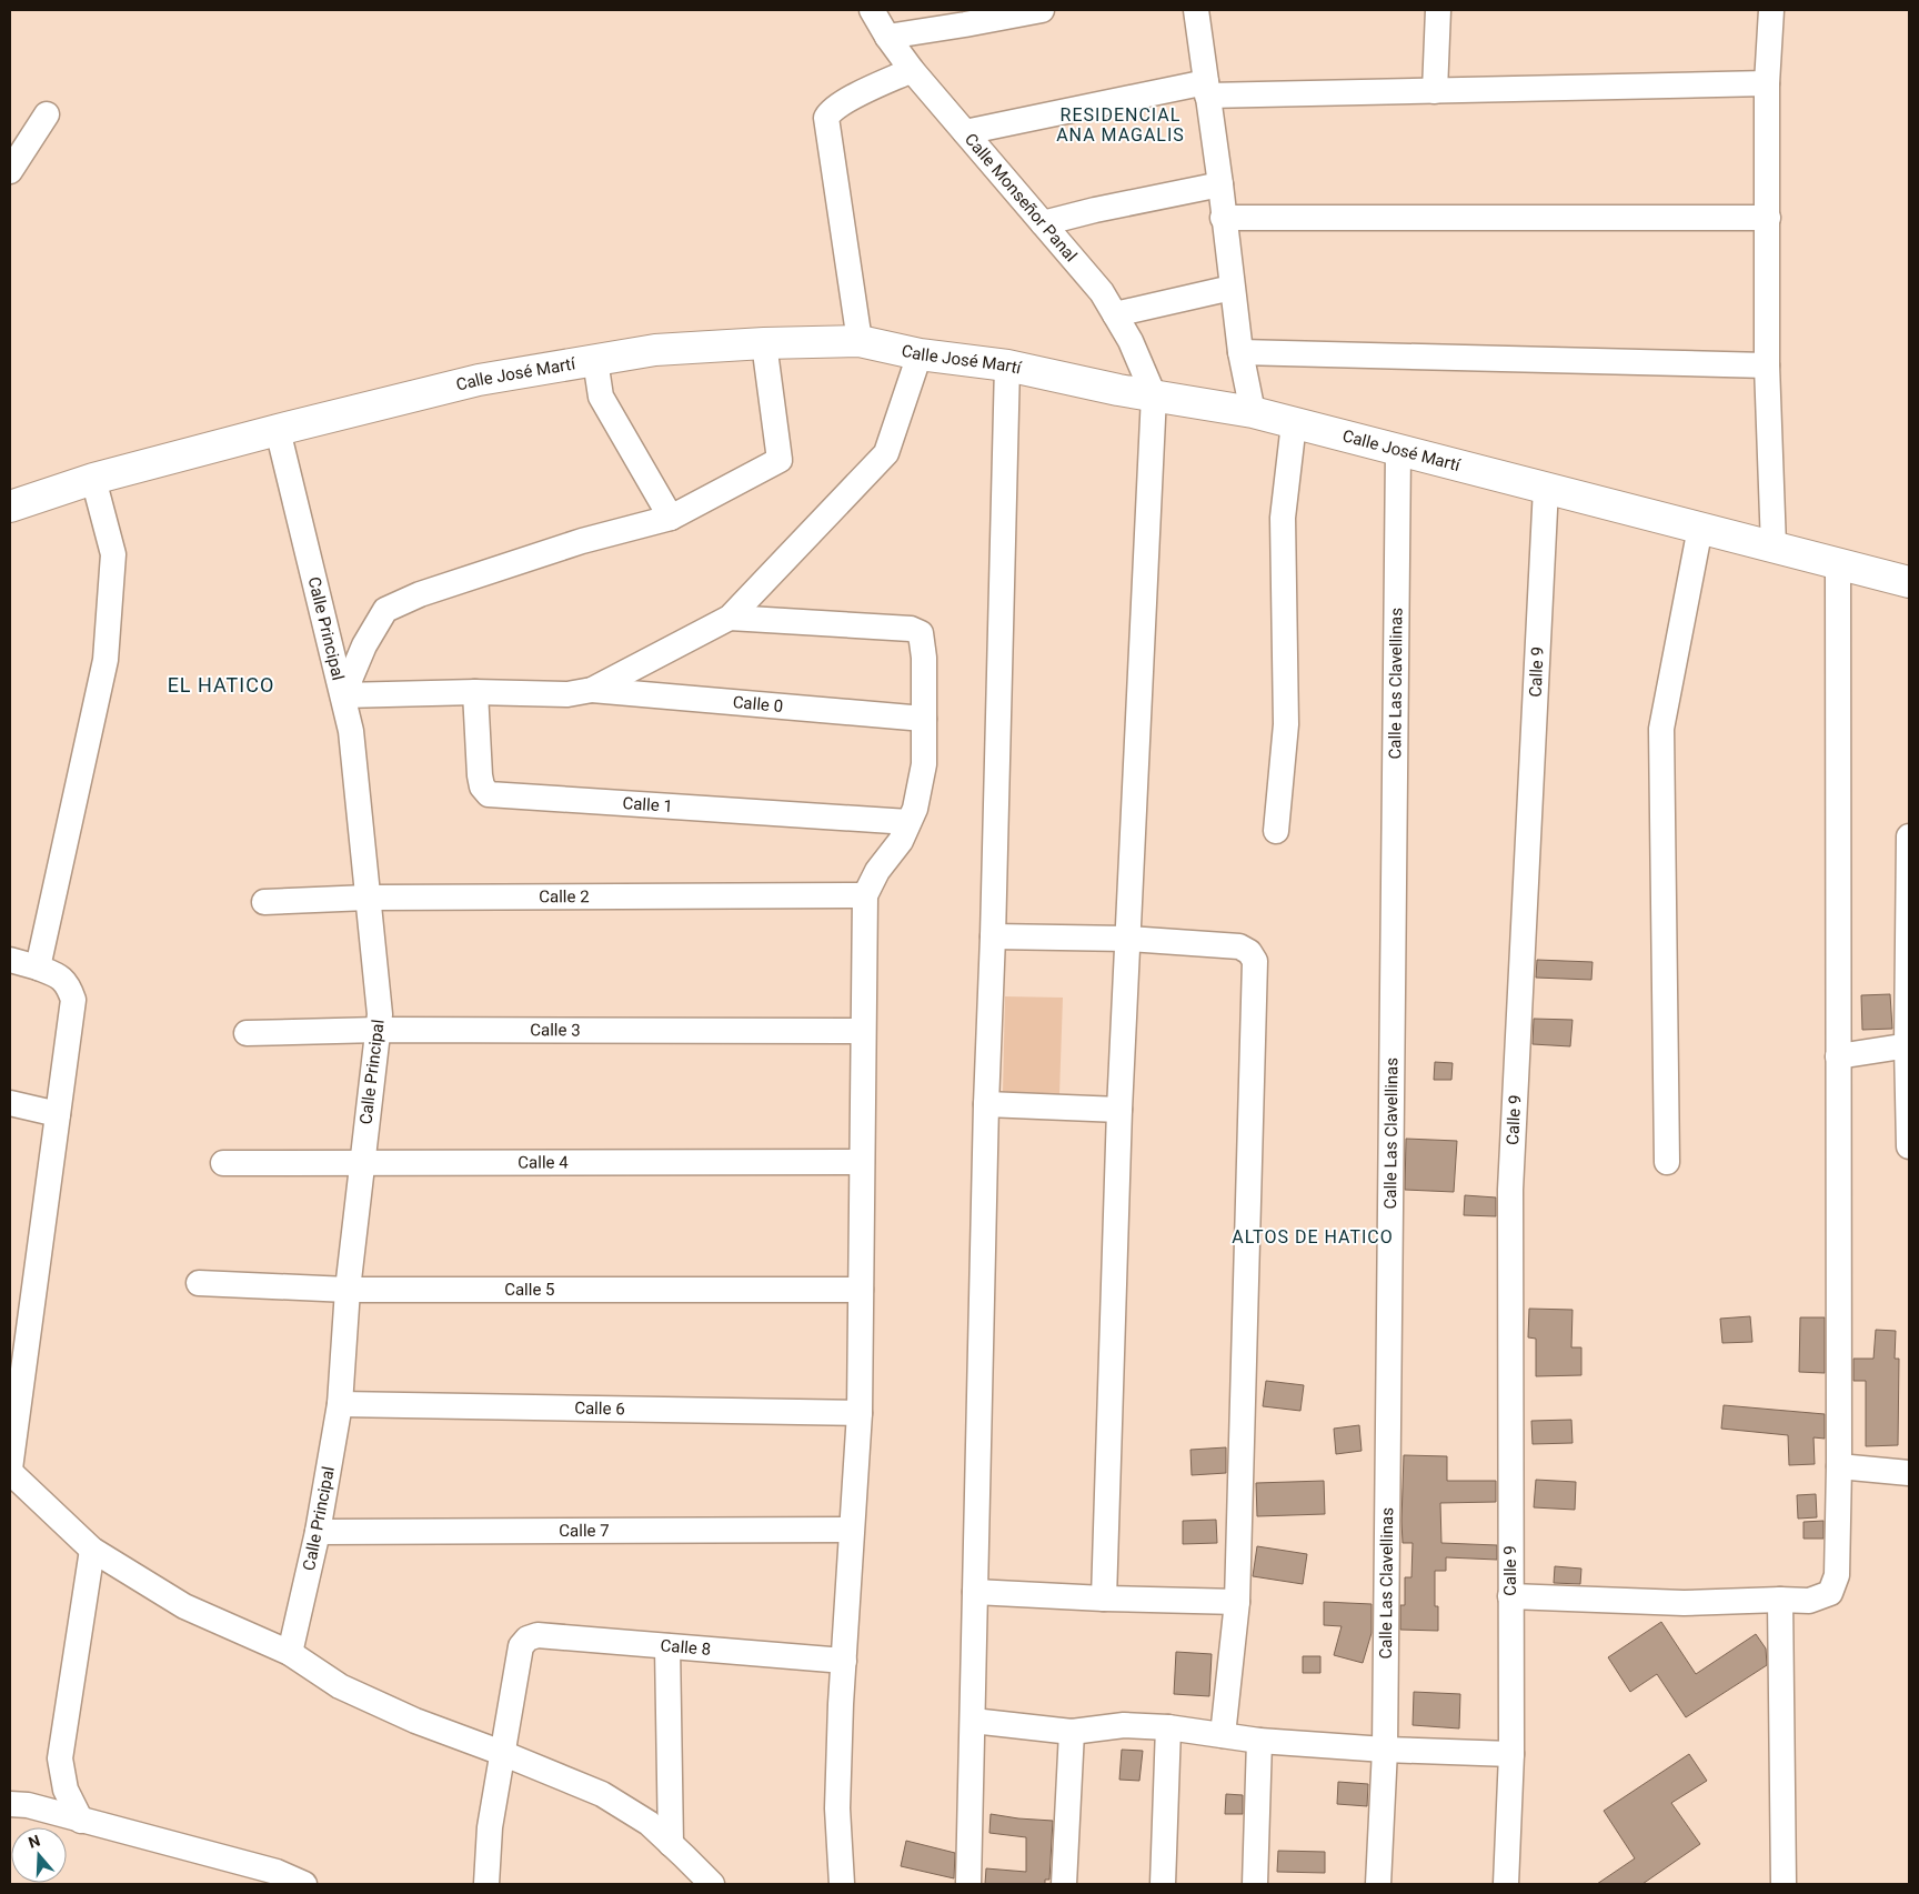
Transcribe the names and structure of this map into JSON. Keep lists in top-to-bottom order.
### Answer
{
  "streets": {
    "main road": ["Calle José Martí"],
    "street": [
      "Calle Monseñor Panal",
      "Calle Principal",
      "Calle 9",
      "Calle Las Clavellinas",
      "Calle 0",
      "Calle 1",
      "Calle 2",
      "Calle 3",
      "Calle 4",
      "Calle 5",
      "Calle 6",
      "Calle 7",
      "Calle 8"
    ]
  },
  "crossings": [
    ["Calle Monseñor Panal", "Calle José Martí"],
    ["Calle José Martí", "Calle Principal"],
    ["Calle José Martí", "Calle 9"],
    ["Calle José Martí", "Calle Las Clavellinas"],
    ["Calle Principal", "Calle 2"],
    ["Calle Principal", "Calle 3"],
    ["Calle Principal", "Calle 4"],
    ["Calle Principal", "Calle 5"],
    ["Calle Principal", "Calle 6"],
    ["Calle Principal", "Calle 7"]
  ],
  "districts": ["RESIDENCIAL ANA MAGALIS", "EL HATICO", "ALTOS DE HATICO"],
  "north": "top"
}
